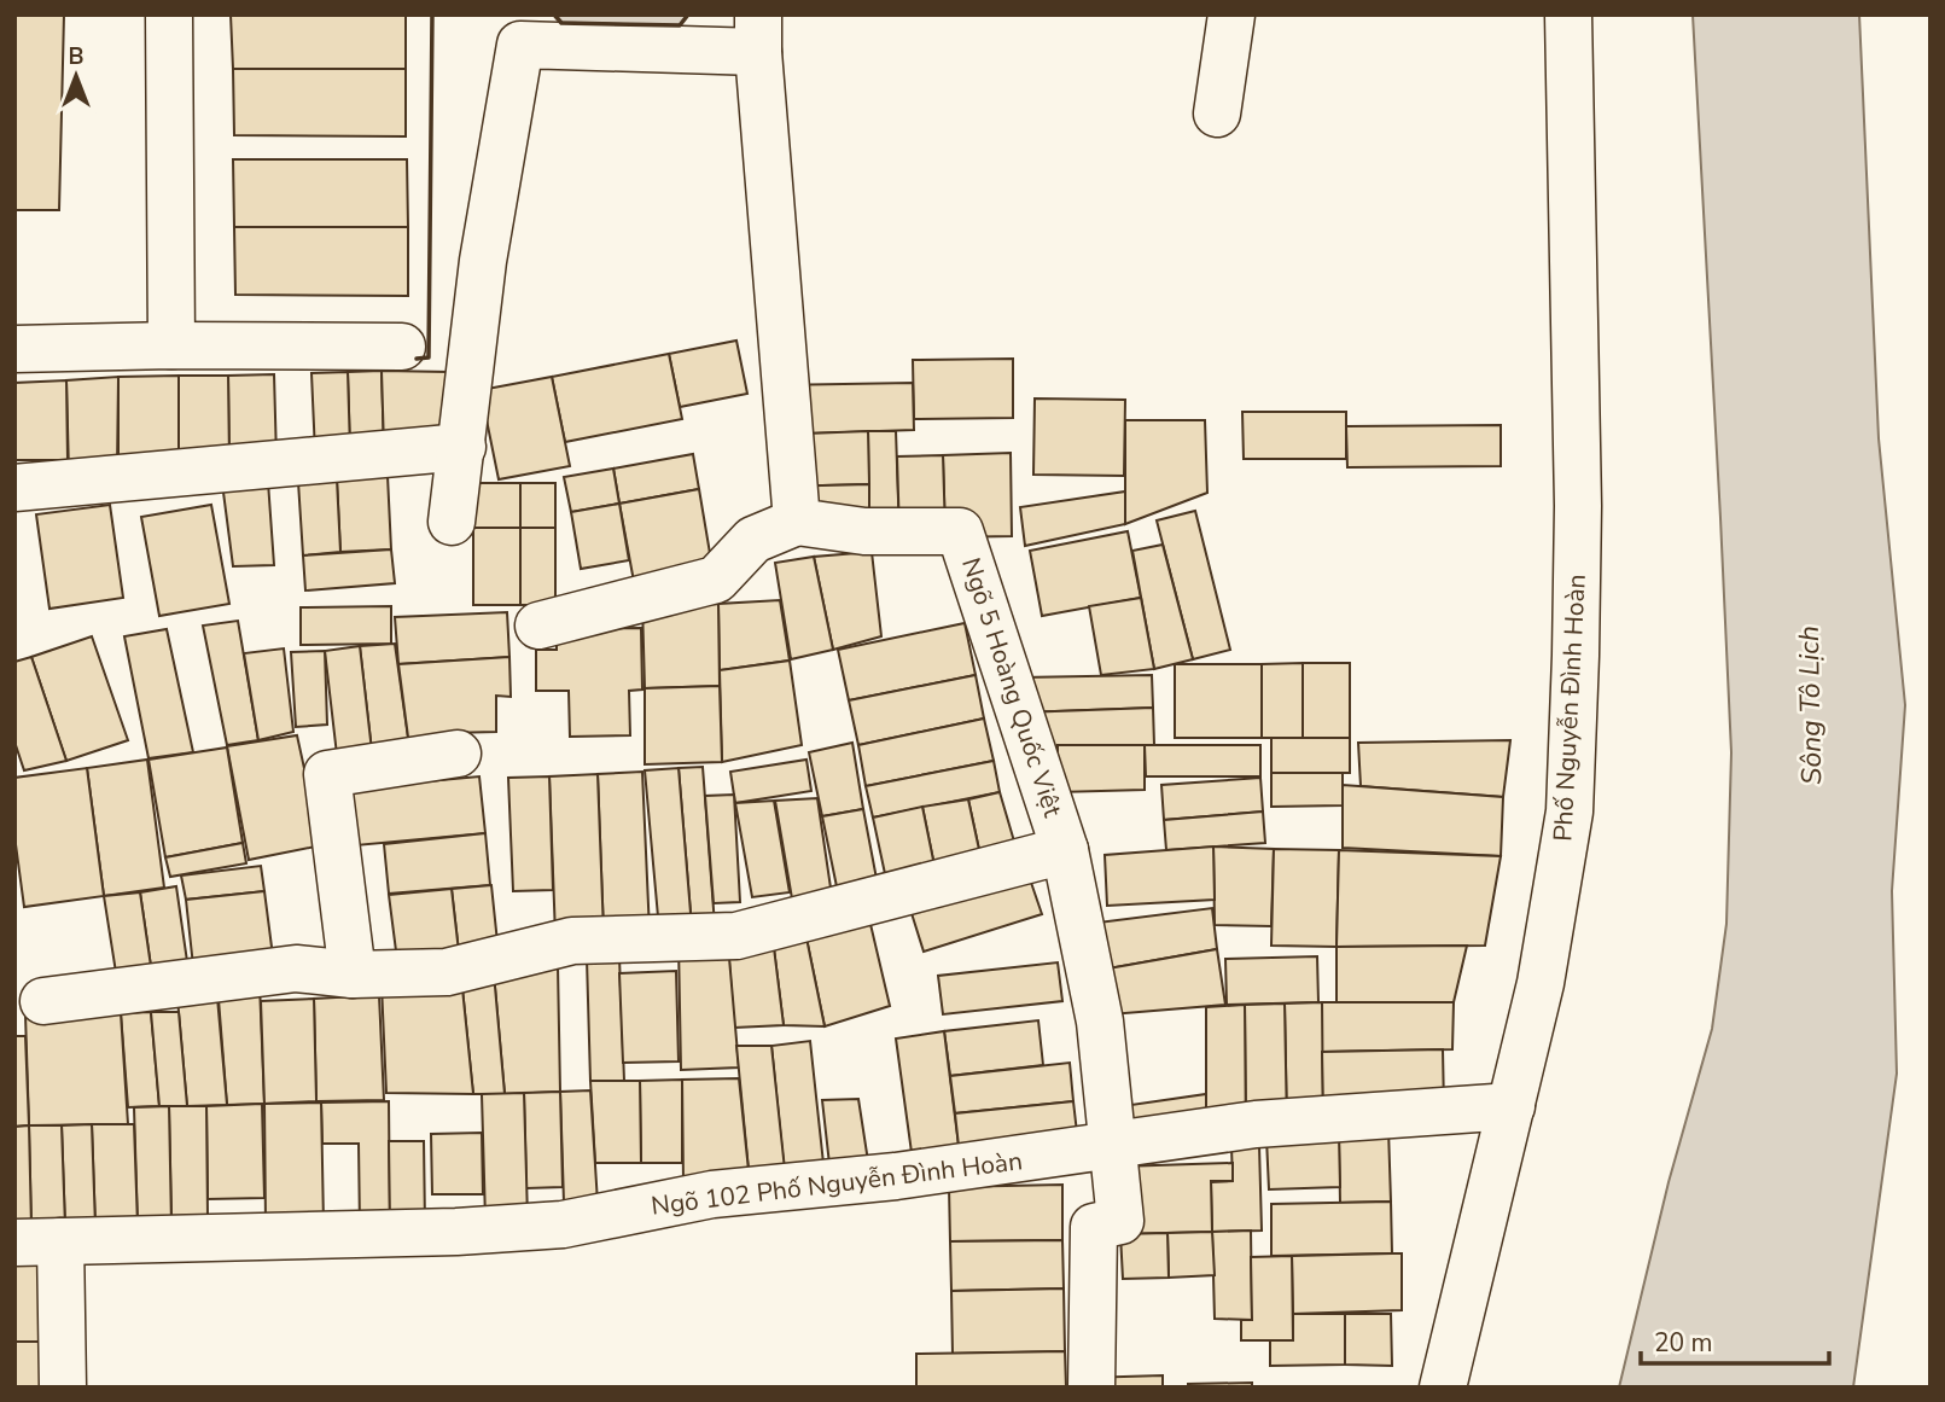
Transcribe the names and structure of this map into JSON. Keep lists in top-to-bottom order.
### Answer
{
  "streets": {
    "main road": ["Ngõ 5 Hoàng Quốc Việt", "Phố Nguyễn Đình Hoàn", "Ngõ 102 Phố Nguyễn Đình Hoàn"]
  },
  "crossings": [
    ["Ngõ 5 Hoàng Quốc Việt", "Ngõ 102 Phố Nguyễn Đình Hoàn"],
    ["Phố Nguyễn Đình Hoàn", "Ngõ 102 Phố Nguyễn Đình Hoàn"]
  ],
  "water": ["Sông Tô Lịch"],
  "scale_bar": "20 m",
  "north": "top"
}
